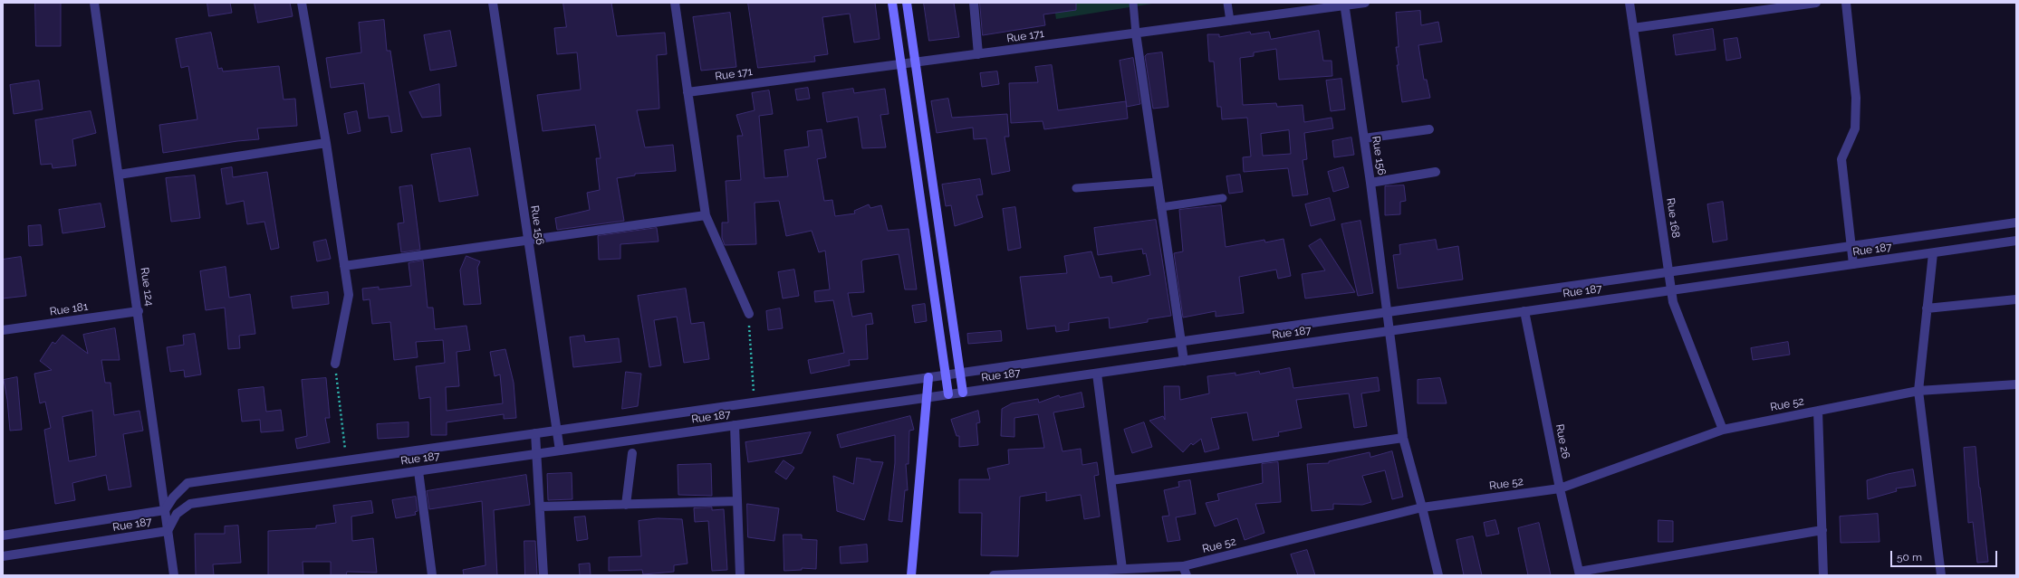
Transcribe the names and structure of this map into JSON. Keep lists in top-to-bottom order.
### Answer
{
  "streets": {
    "street": [
      "Rue 171",
      "Rue 156",
      "Rue 168",
      "Rue 187",
      "Rue 124",
      "Rue 181",
      "Rue 52",
      "Rue 26"
    ]
  },
  "crossings": [
    ["Rue 171", "Rue 156"],
    ["Rue 156", "Rue 187"],
    ["Rue 156", "Rue 52"],
    ["Rue 168", "Rue 187"],
    ["Rue 168", "Rue 52"],
    ["Rue 187", "Rue 124"],
    ["Rue 187", "Rue 26"],
    ["Rue 124", "Rue 181"],
    ["Rue 52", "Rue 26"]
  ],
  "scale_bar": "50 m"
}
